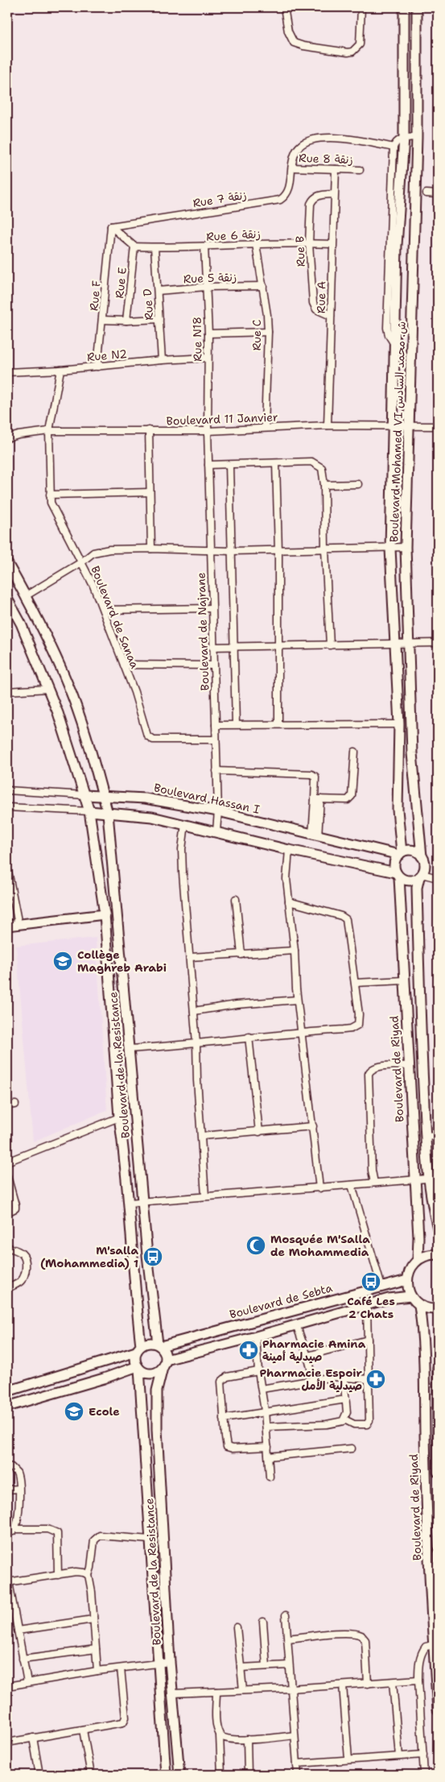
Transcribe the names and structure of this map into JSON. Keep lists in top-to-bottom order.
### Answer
{
  "streets": {
    "main road": [
      "Boulevard Mohamed VI ش. محمد السادس",
      "Boulevard Hassan I",
      "Boulevard de la Resistance",
      "Boulevard de Riyad",
      "Boulevard de Sebta"
    ],
    "street": [
      "Rue 8 زنقة",
      "Rue 7 زنقة",
      "Rue 6 زنقة",
      "Rue B",
      "Rue 5 زنقة",
      "Rue E",
      "Rue F",
      "Rue A",
      "Rue D",
      "Rue C",
      "Rue N18",
      "Rue N2",
      "Boulevard 11 Janvier",
      "Boulevard de Sanaa",
      "Boulevard de Najrane"
    ]
  },
  "crossings": [
    ["Rue 8 زنقة", "Rue 7 زنقة"],
    ["Rue 8 زنقة", "Rue A"],
    ["Rue 7 زنقة", "Rue F"],
    ["Rue 6 زنقة", "Rue B"],
    ["Rue 6 زنقة", "Rue E"],
    ["Rue 6 زنقة", "Rue A"],
    ["Rue 6 زنقة", "Rue D"],
    ["Rue 6 زنقة", "Rue C"],
    ["Rue 6 زنقة", "Rue N18"],
    ["Rue B", "Rue A"],
    ["Rue 5 زنقة", "Rue D"],
    ["Rue 5 زنقة", "Rue C"],
    ["Rue 5 زنقة", "Rue N18"],
    ["Rue F", "Rue N2"],
    ["Rue A", "Boulevard 11 Janvier"],
    ["Rue D", "Rue N2"],
    ["Rue C", "Boulevard 11 Janvier"],
    ["Rue N18", "Rue N2"],
    ["Rue N18", "Boulevard 11 Janvier"],
    ["Rue N18", "Boulevard de Najrane"],
    ["Rue N2", "Boulevard de Sanaa"],
    ["Boulevard 11 Janvier", "Boulevard Mohamed VI ش. محمد السادس"],
    ["Boulevard 11 Janvier", "Boulevard de Sanaa"],
    ["Boulevard 11 Janvier", "Boulevard de Najrane"],
    ["Boulevard Mohamed VI ش. محمد السادس", "Boulevard Hassan I"],
    ["Boulevard Mohamed VI ش. محمد السادس", "Boulevard de Riyad"],
    ["Boulevard de Sanaa", "Boulevard de Najrane"],
    ["Boulevard de Najrane", "Boulevard Hassan I"],
    ["Boulevard Hassan I", "Boulevard de la Resistance"],
    ["Boulevard Hassan I", "Boulevard de Riyad"],
    ["Boulevard de la Resistance", "Boulevard de Sebta"]
  ],
  "places": {
    "school or university": ["Collège Maghreb Arabi", "Ecole"],
    "mosque": ["Mosquée M'Salla de Mohammedia"],
    "bus stop": ["M'salla (Mohammedia) 1", "Café Les 2 Chats"],
    "pharmacy": ["Pharmacie Amina صيدلية أمينة", "Pharmacie Espoir صيدلية الأمل"]
  }
}
